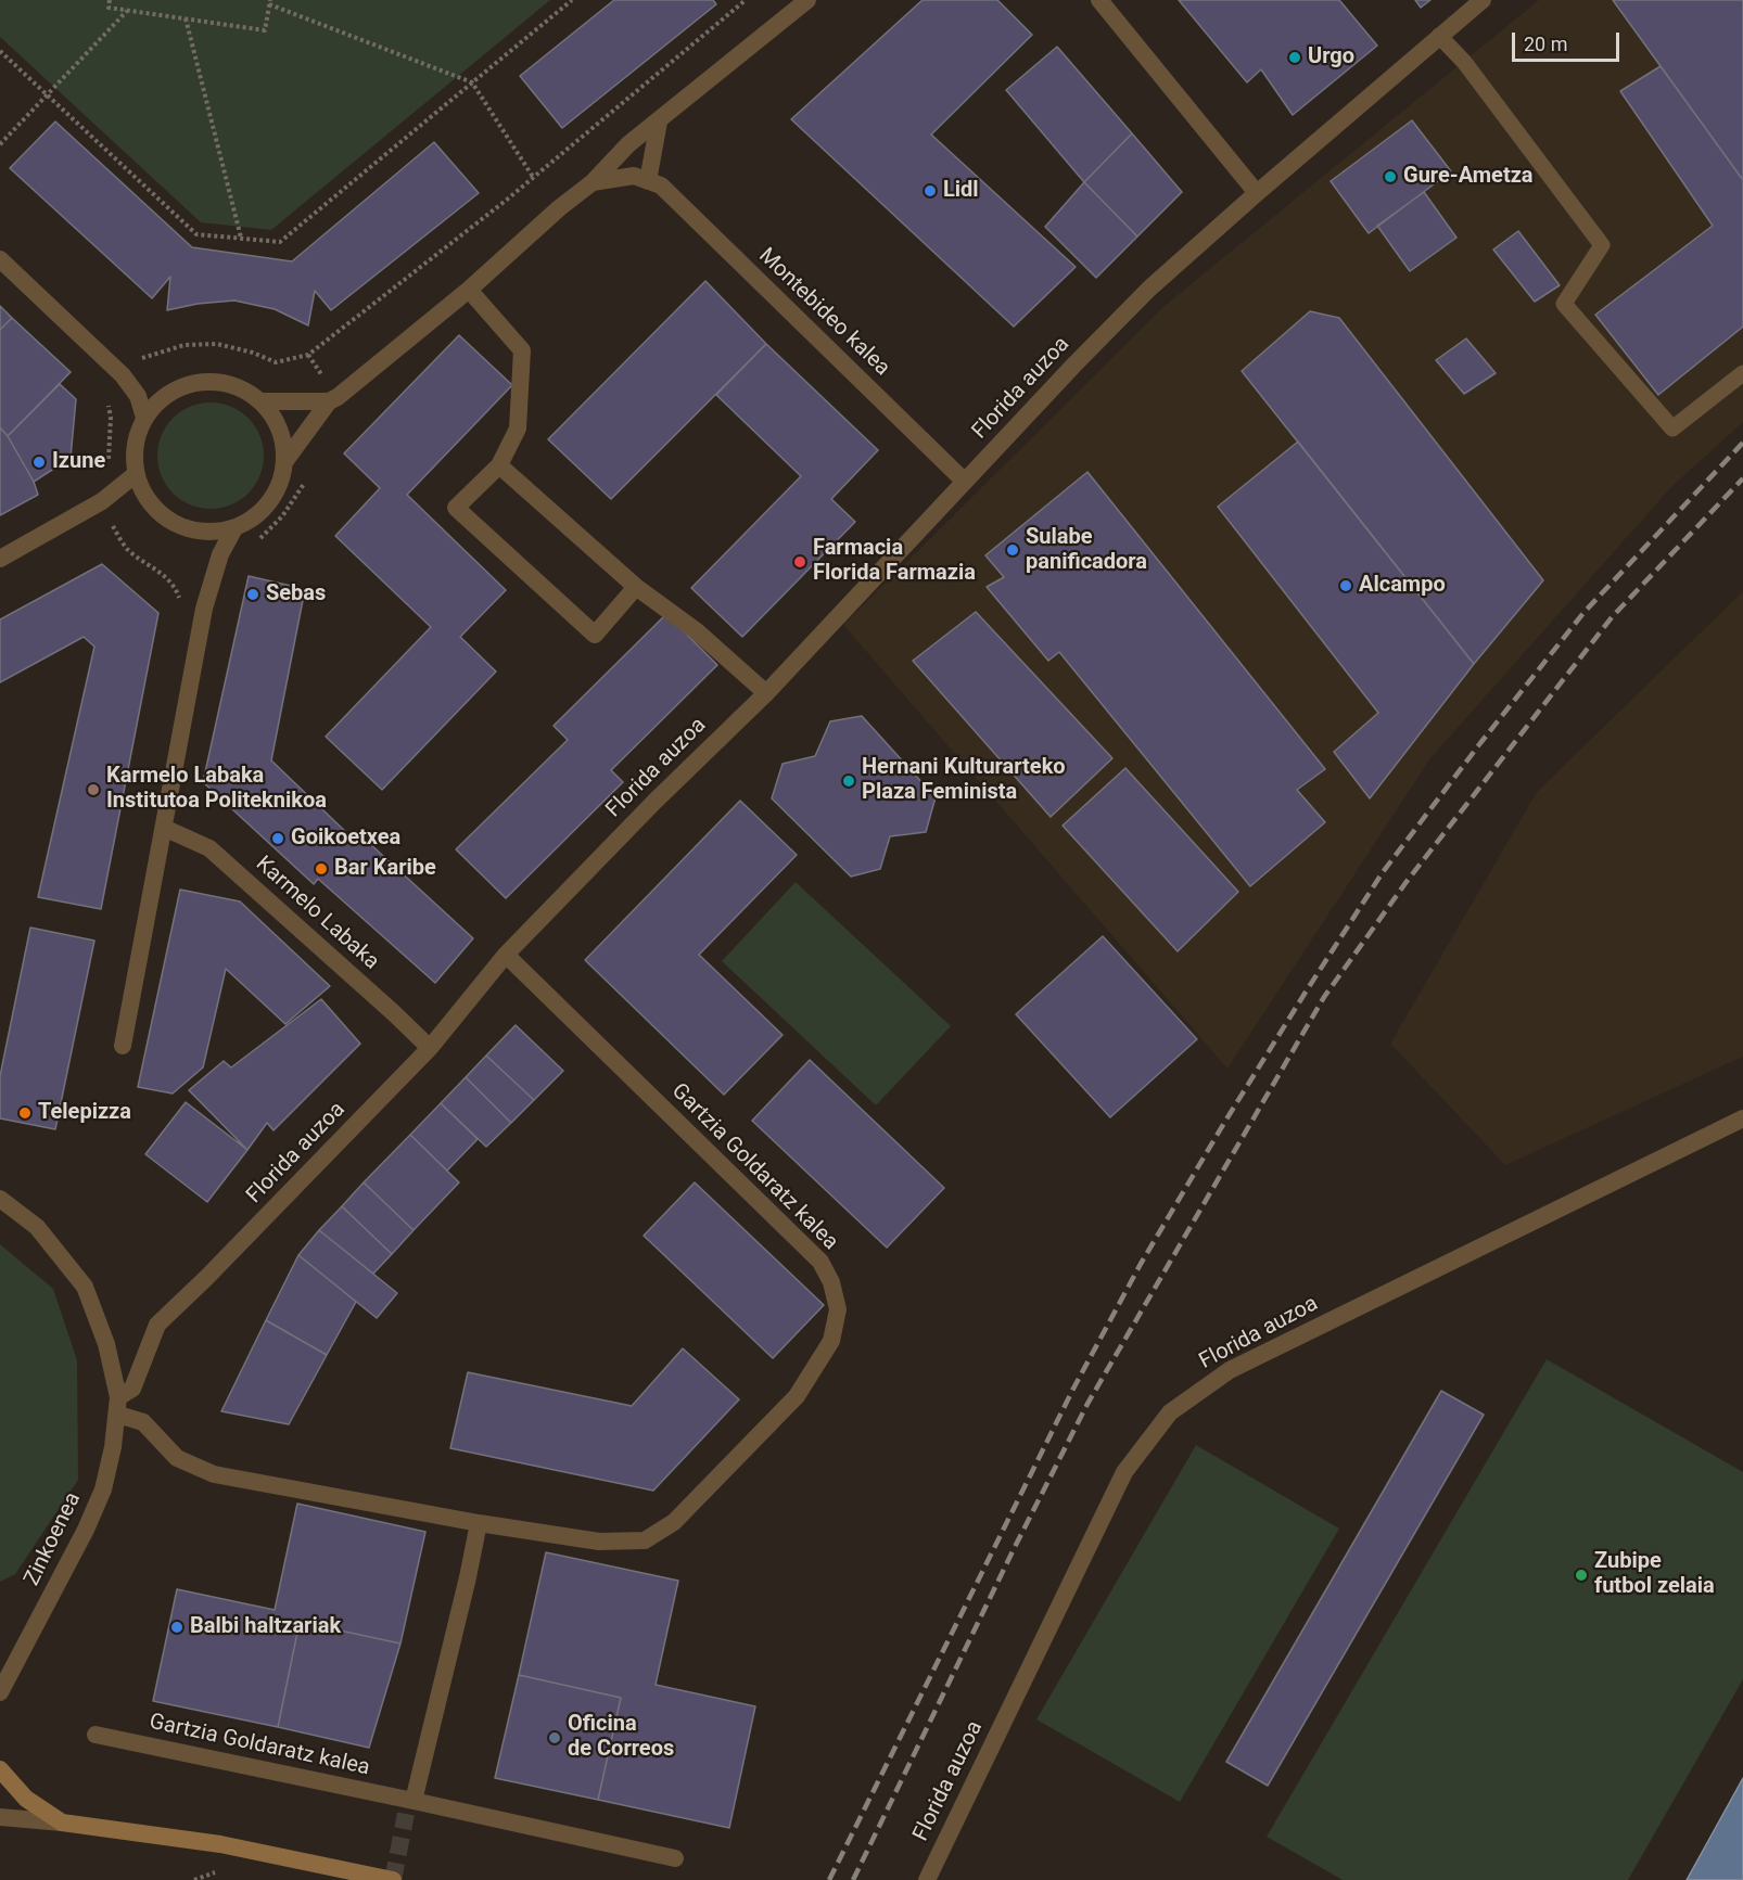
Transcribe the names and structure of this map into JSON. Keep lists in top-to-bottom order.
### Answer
{
  "streets": {
    "street": [
      "Montebideo kalea",
      "Florida auzoa",
      "Karmelo Labaka",
      "Gartzia Goldaratz kalea",
      "Zinkoenea"
    ]
  },
  "crossings": [
    ["Montebideo kalea", "Florida auzoa"],
    ["Florida auzoa", "Karmelo Labaka"],
    ["Florida auzoa", "Gartzia Goldaratz kalea"],
    ["Florida auzoa", "Zinkoenea"],
    ["Gartzia Goldaratz kalea", "Zinkoenea"]
  ],
  "places": [
    "Urgo",
    "Gure-Ametza",
    "Lidl",
    "Izune",
    "Sulabe panificadora",
    "Farmacia Florida Farmazia",
    "Alcampo",
    "Sebas",
    "Hernani Kulturarteko Plaza Feminista",
    "Karmelo Labaka Institutoa Politeknikoa",
    "Goikoetxea",
    "Bar Karibe",
    "Telepizza",
    "Zubipe futbol zelaia",
    "Balbi haltzariak",
    "Oficina de Correos"
  ],
  "scale_bar": "20 m"
}
